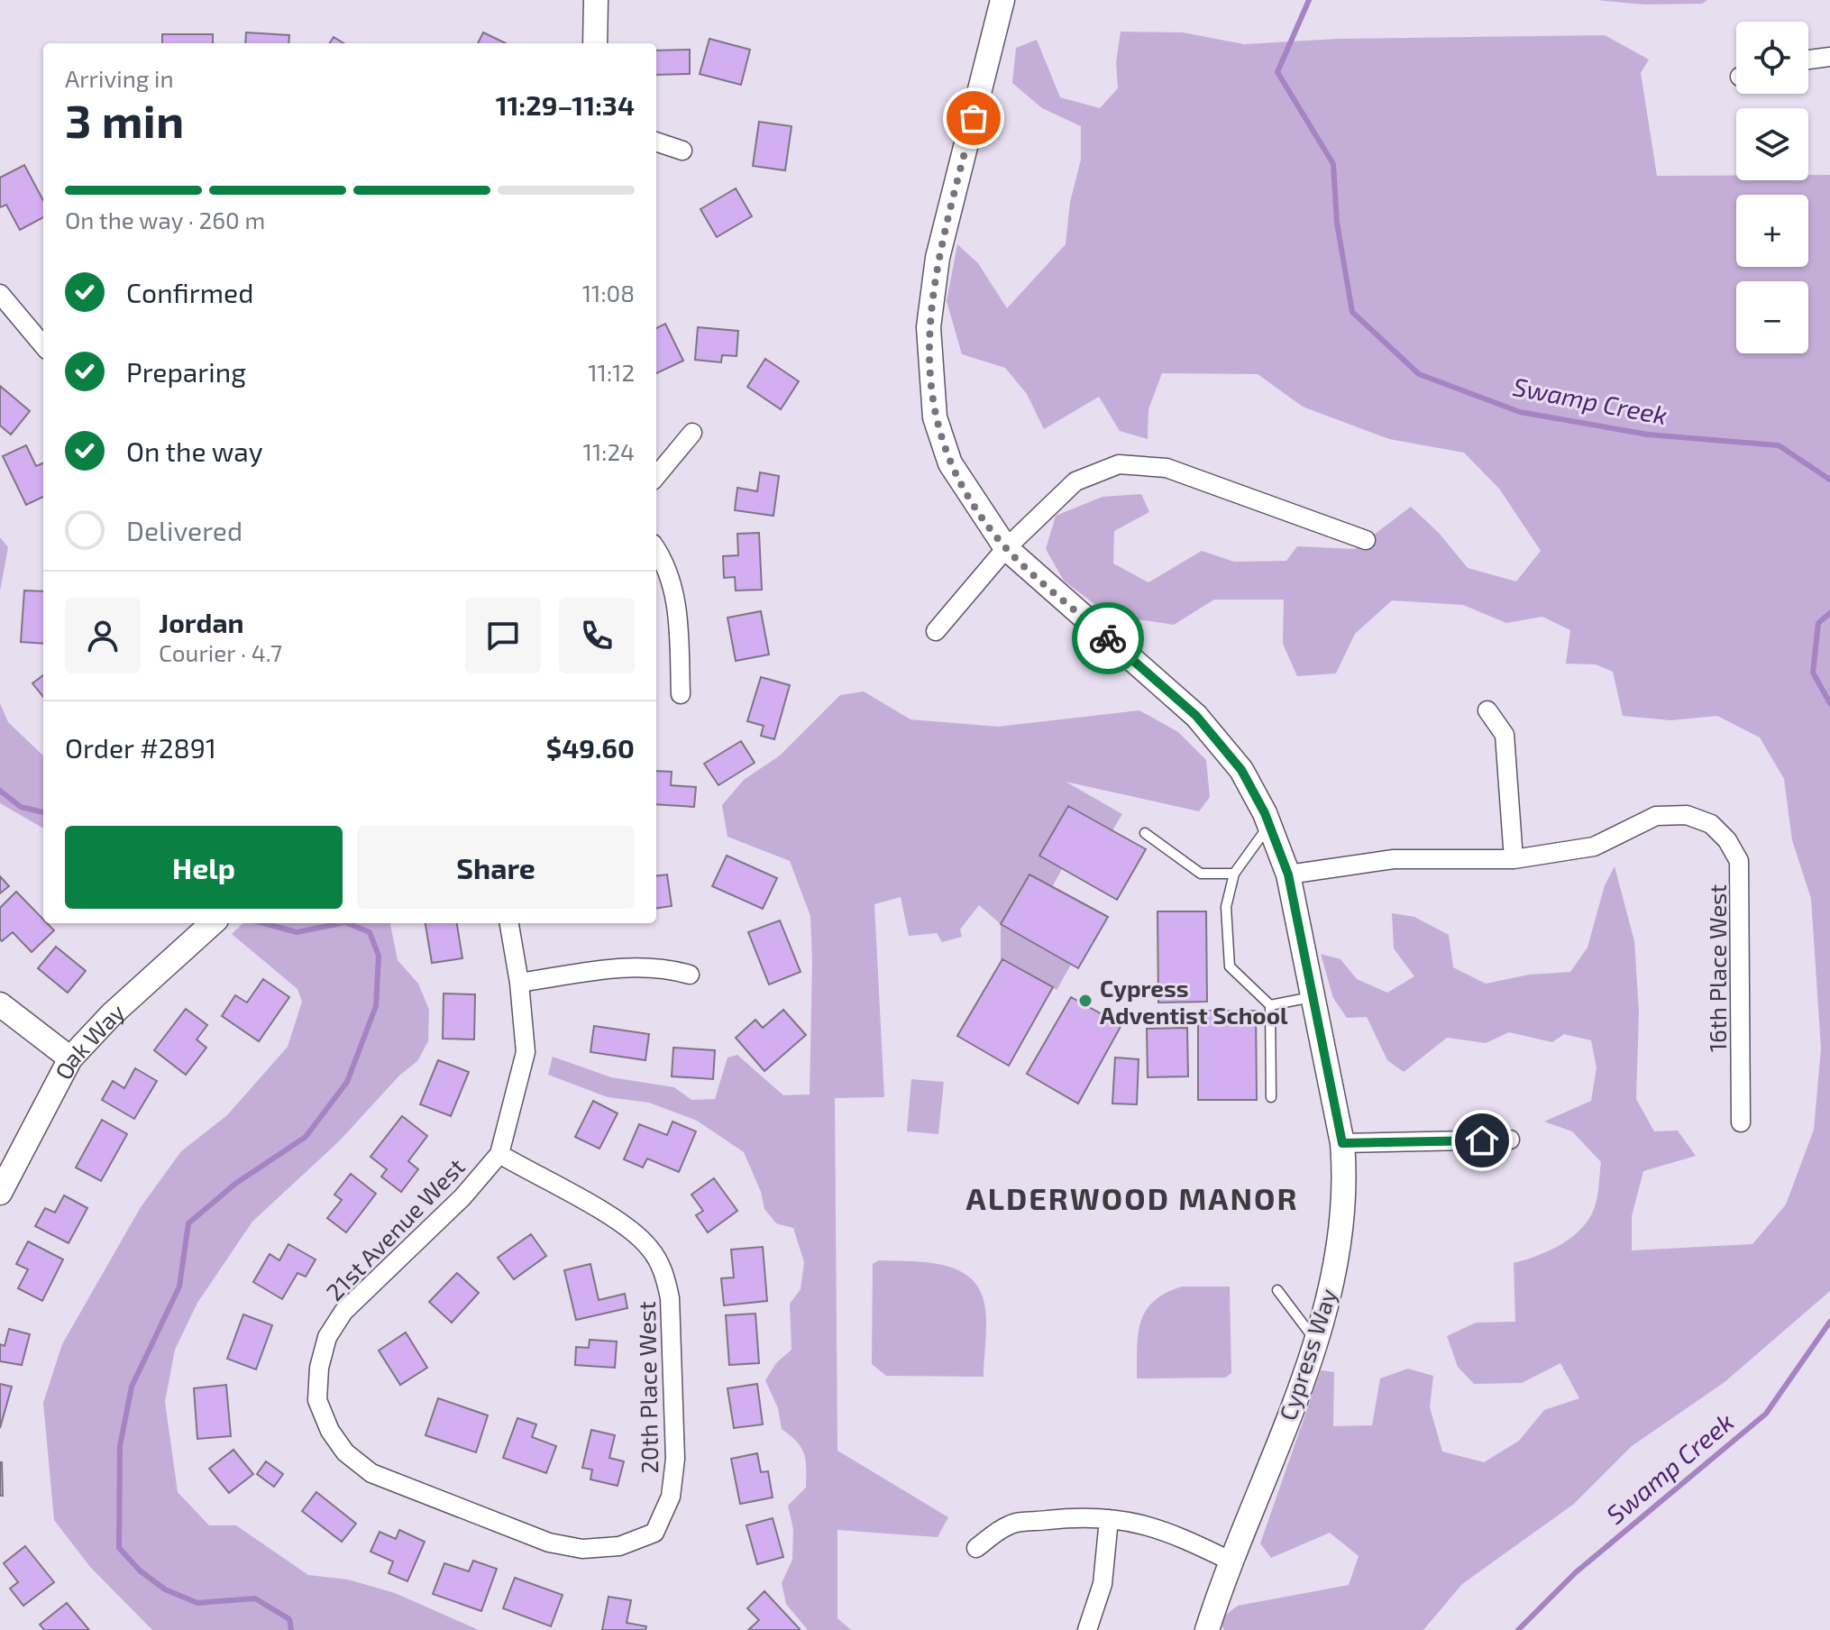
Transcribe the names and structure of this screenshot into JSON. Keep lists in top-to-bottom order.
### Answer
{
  "streets": {
    "street": [
      "16th Place West",
      "Oak Way",
      "21st Avenue West",
      "Cypress Way",
      "20th Place West"
    ]
  },
  "crossings": [
    ["21st Avenue West", "20th Place West"]
  ],
  "districts": ["ALDERWOOD MANOR"],
  "water": ["Swamp Creek"],
  "places": ["Cypress Adventist School"],
  "page": {
    "map_buttons": ["+", "−"],
    "heading": ["3 min", "Arriving in", "11:29–11:34"],
    "panel": [
      "Jordan",
      "Courier · 4.7",
      "Order #2891",
      "$49.60"
    ],
    "bar": "On the way · 260 m",
    "list": [
      ["Confirmed", "11:08"],
      ["Preparing", "11:12"],
      ["On the way", "11:24"],
      "Delivered"
    ],
    "buttons": ["Help", "Share"]
  }
}
